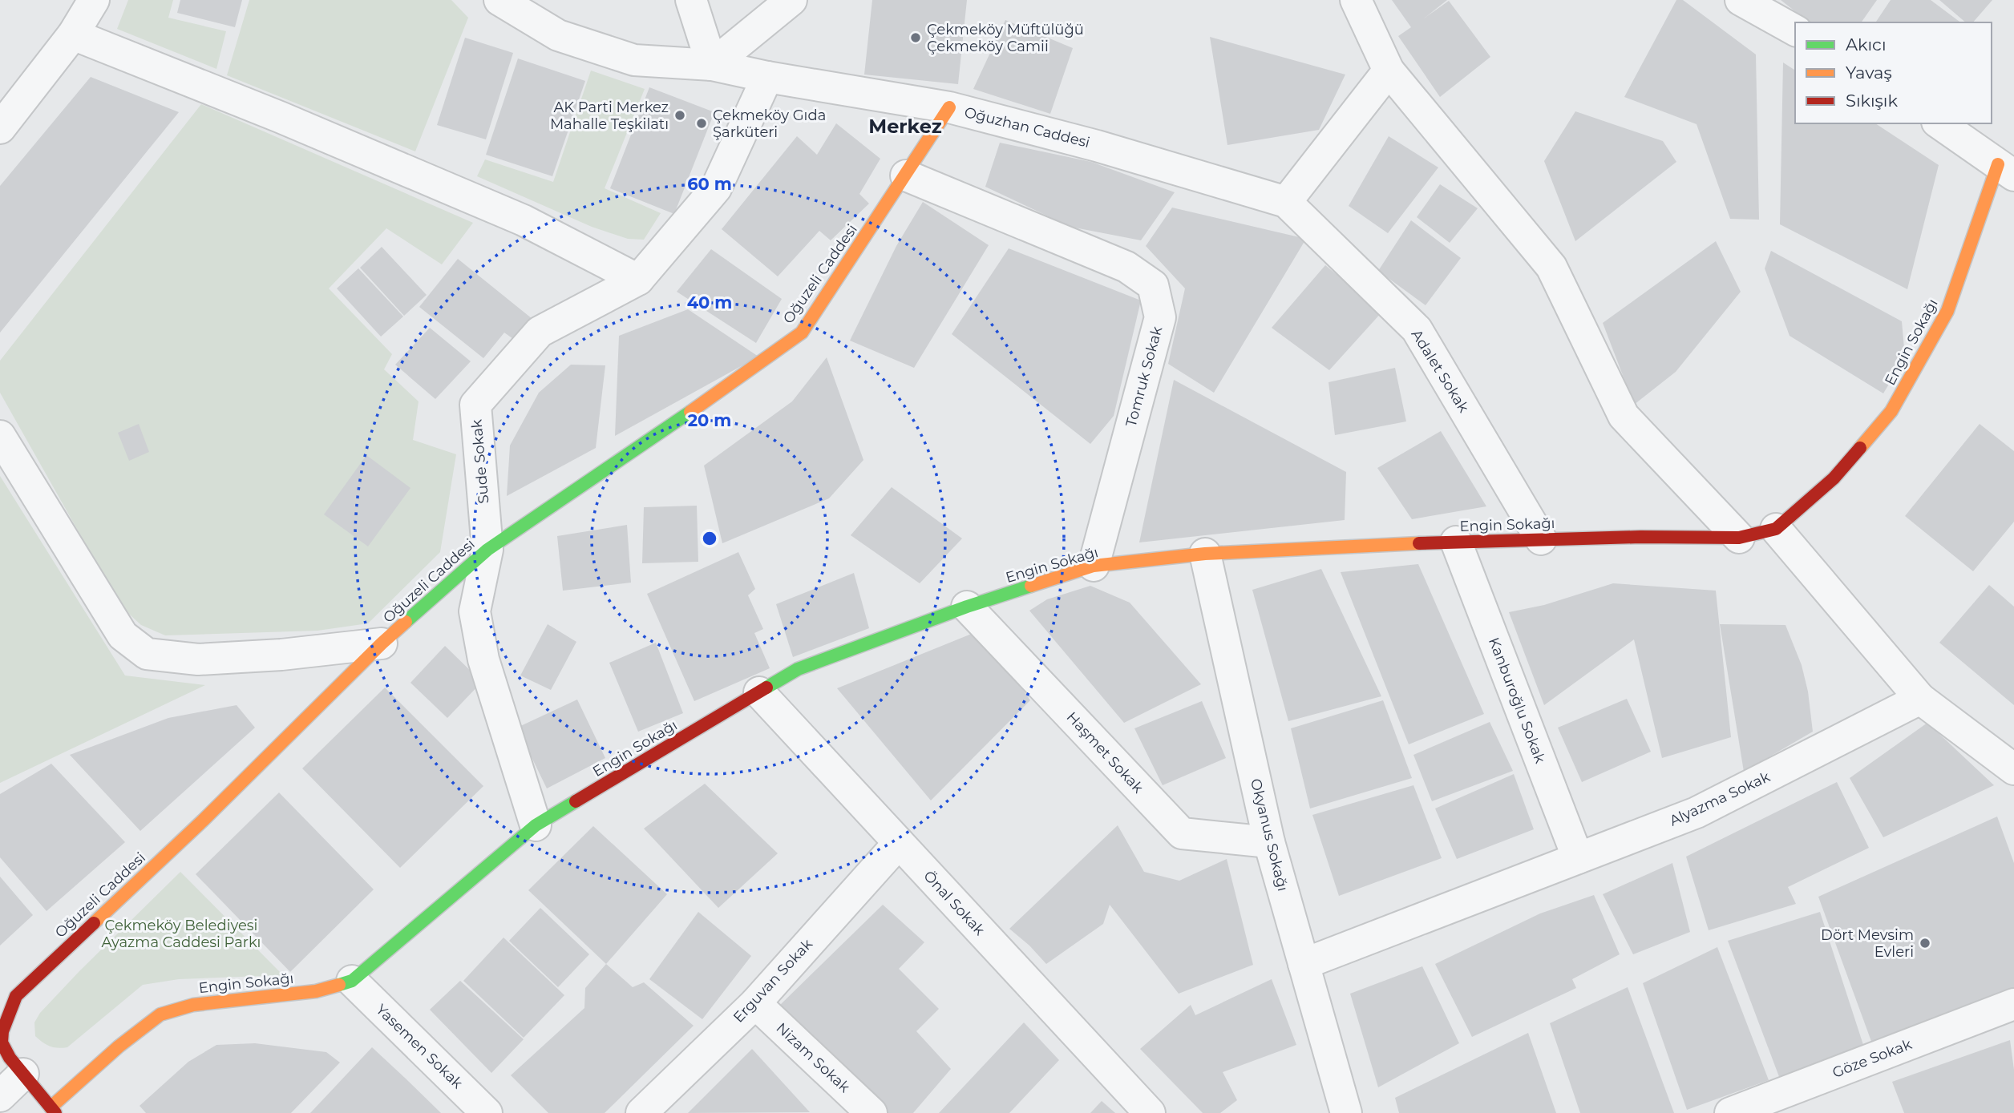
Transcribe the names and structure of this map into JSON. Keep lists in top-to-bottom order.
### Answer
{
  "streets": {
    "street": [
      "Oğuzhan Caddesi",
      "Oğuzeli Caddesi",
      "Engin Sokağı",
      "Adalet Sokak",
      "Tomruk Sokak",
      "Sude Sokak",
      "Kanburoğlu Sokak",
      "Haşmet Sokak",
      "Alyazma Sokak",
      "Okyanus Sokağı",
      "Önal Sokak",
      "Erguvan Sokak",
      "Yasemen Sokak",
      "Nizam Sokak",
      "Göze Sokak"
    ]
  },
  "crossings": [
    ["Oğuzhan Caddesi", "Oğuzeli Caddesi"],
    ["Oğuzhan Caddesi", "Adalet Sokak"],
    ["Oğuzhan Caddesi", "Sude Sokak"],
    ["Oğuzeli Caddesi", "Engin Sokağı"],
    ["Oğuzeli Caddesi", "Tomruk Sokak"],
    ["Oğuzeli Caddesi", "Sude Sokak"],
    ["Engin Sokağı", "Adalet Sokak"],
    ["Engin Sokağı", "Tomruk Sokak"],
    ["Engin Sokağı", "Sude Sokak"],
    ["Engin Sokağı", "Kanburoğlu Sokak"],
    ["Engin Sokağı", "Haşmet Sokak"],
    ["Engin Sokağı", "Okyanus Sokağı"],
    ["Engin Sokağı", "Önal Sokak"],
    ["Engin Sokağı", "Yasemen Sokak"],
    ["Kanburoğlu Sokak", "Alyazma Sokak"],
    ["Haşmet Sokak", "Okyanus Sokağı"],
    ["Alyazma Sokak", "Okyanus Sokağı"],
    ["Önal Sokak", "Erguvan Sokak"],
    ["Erguvan Sokak", "Nizam Sokak"]
  ],
  "districts": ["Merkez"],
  "parks": ["Çekmeköy Belediyesi Ayazma Caddesi Parkı"],
  "places": [
    "Çekmeköy Müftülüğü Çekmeköy Camii",
    "AK Parti Merkez Mahalle Teşkilatı",
    "Çekmeköy Gıda Şarküteri",
    "Dört Mevsim Evleri"
  ],
  "legend": ["Akıcı", "Yavaş", "Sıkışık"],
  "rings": ["60 m", "40 m", "20 m"]
}
